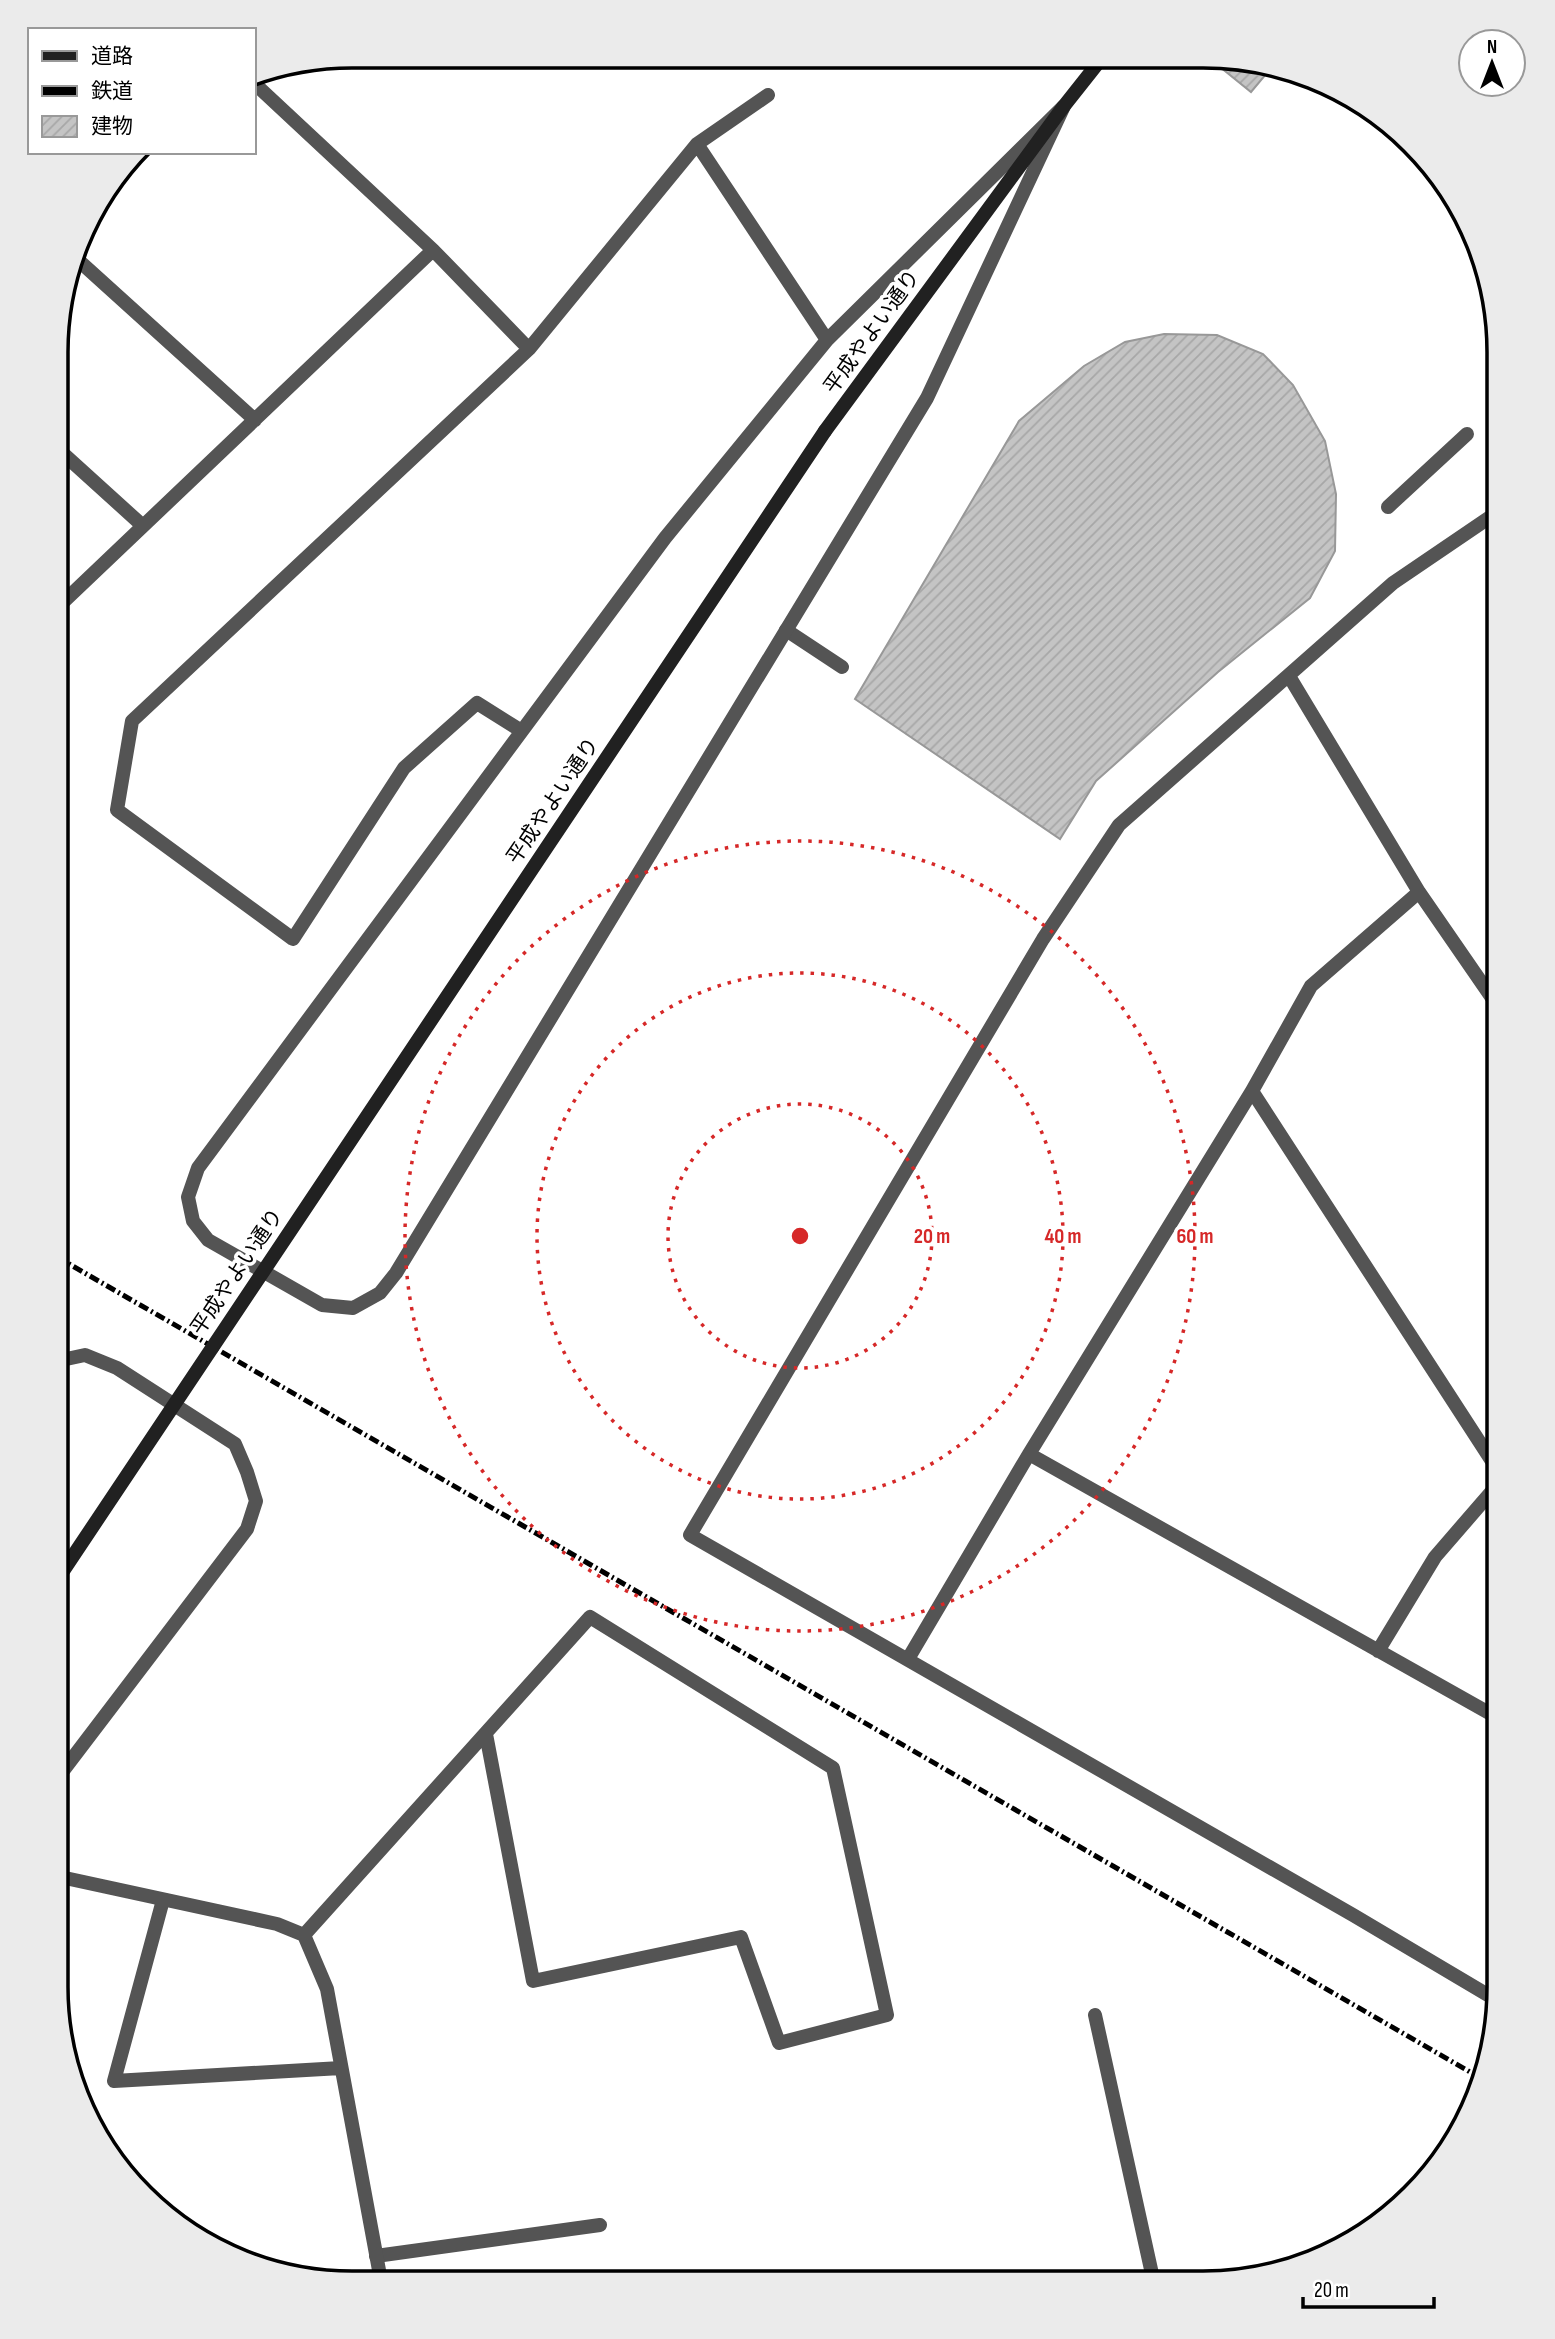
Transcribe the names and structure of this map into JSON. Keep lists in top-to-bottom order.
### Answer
{
  "streets": {
    "street": ["平成やよい通り"]
  },
  "legend": ["道路", "鉄道", "建物"],
  "scale_bar": "20 m",
  "north": "top",
  "rings": ["20 m", "40 m", "60 m"]
}
